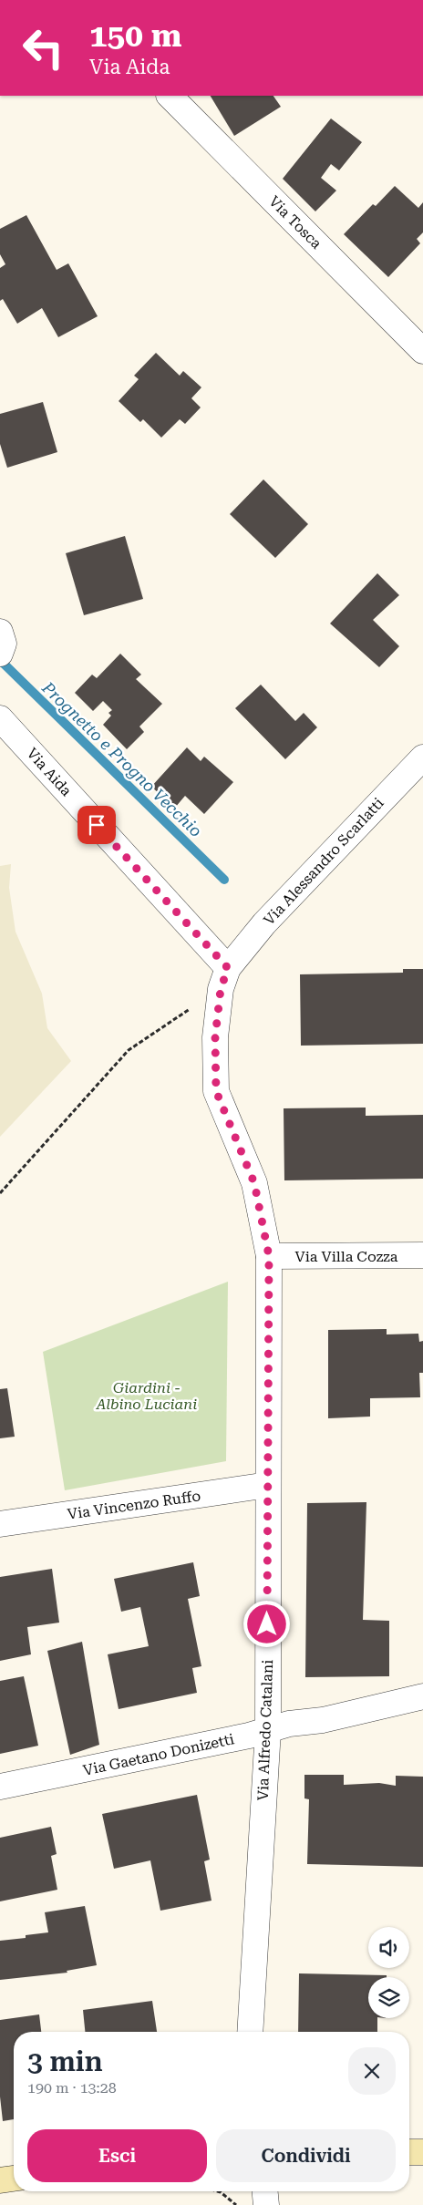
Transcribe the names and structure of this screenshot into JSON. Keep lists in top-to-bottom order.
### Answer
{
  "streets": {
    "street": [
      "Via Tosca",
      "Via Aida",
      "Via Alessandro Scarlatti",
      "Via Villa Cozza",
      "Via Vincenzo Ruffo",
      "Via Alfredo Catalani",
      "Via Gaetano Donizetti"
    ]
  },
  "crossings": [
    ["Via Aida", "Via Alessandro Scarlatti"],
    ["Via Aida", "Via Alfredo Catalani"],
    ["Via Alessandro Scarlatti", "Via Alfredo Catalani"],
    ["Via Villa Cozza", "Via Alfredo Catalani"],
    ["Via Vincenzo Ruffo", "Via Alfredo Catalani"],
    ["Via Alfredo Catalani", "Via Gaetano Donizetti"]
  ],
  "water": ["Prognetto e Progno Vecchio"],
  "parks": ["Giardini - Albino Luciani"],
  "page": {
    "turn": ["150 m", "Via Aida"],
    "heading": ["3 min", "190 m · 13:28"],
    "buttons": ["Esci", "Condividi"]
  }
}
